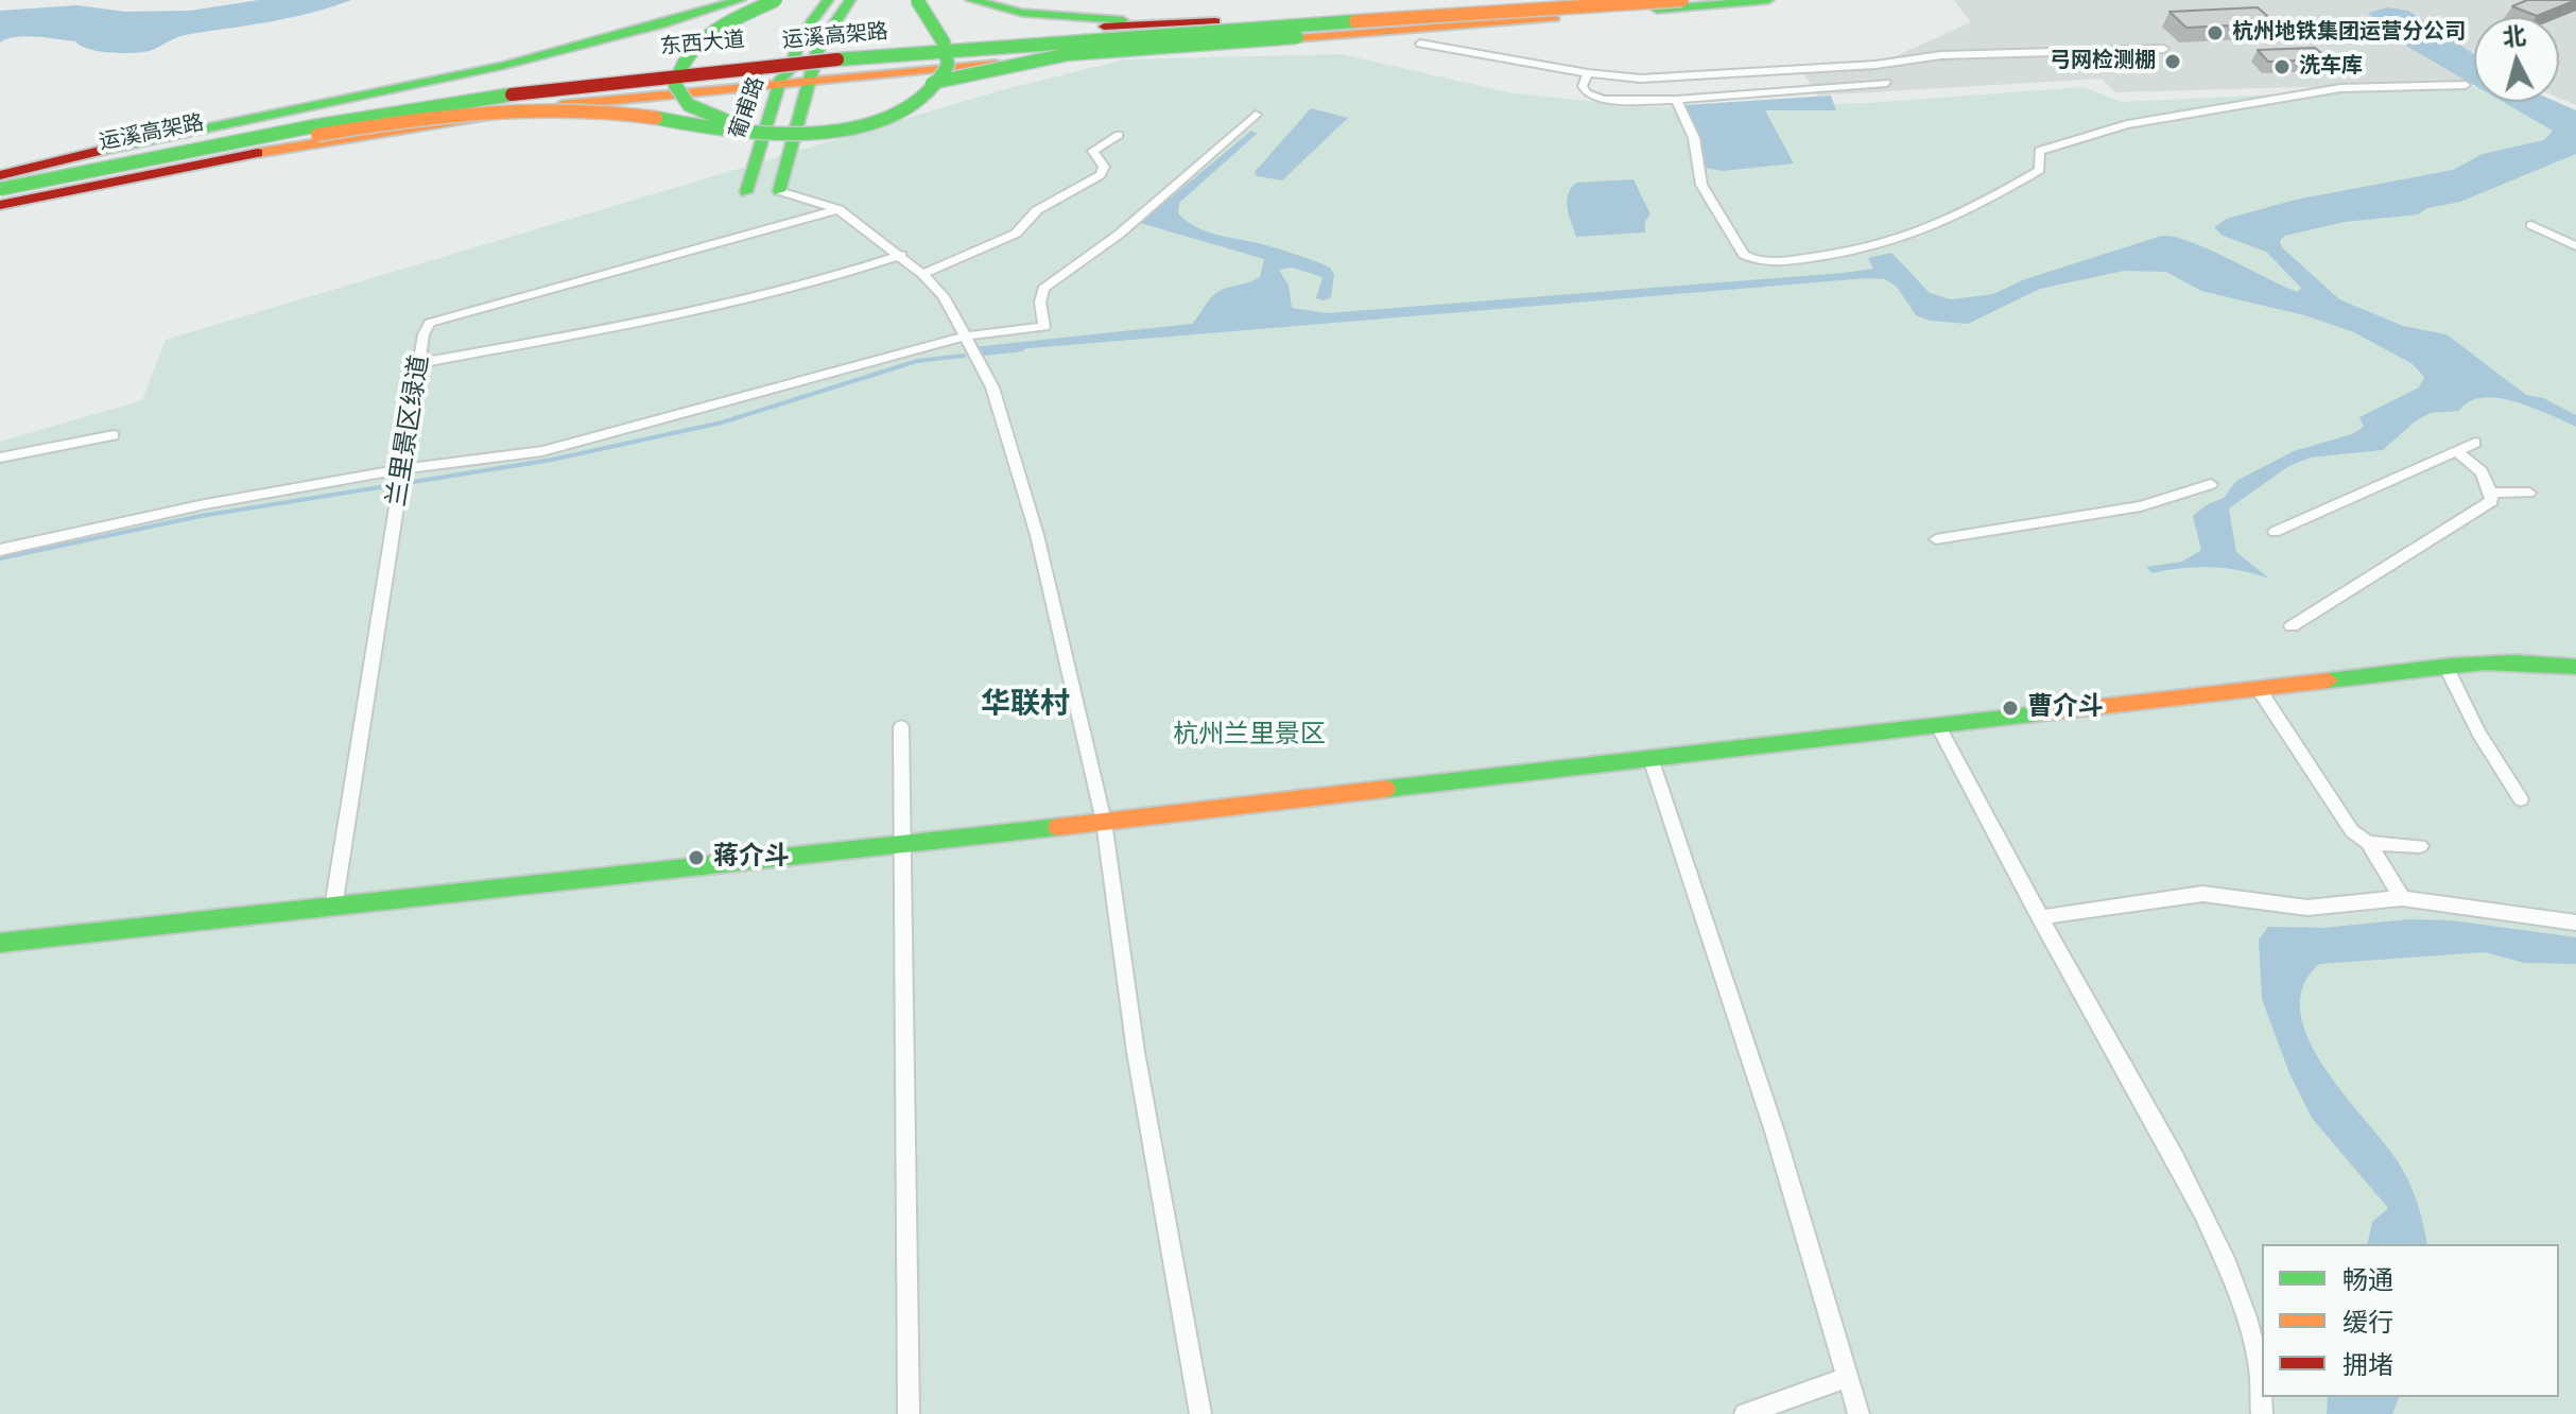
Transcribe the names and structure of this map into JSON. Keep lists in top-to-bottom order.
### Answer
{
  "streets": {
    "main road": ["运溪高架路", "东西大道", "葡甫路"],
    "street": ["兰里景区绿道"]
  },
  "crossings": [
    ["运溪高架路", "东西大道"],
    ["东西大道", "葡甫路"]
  ],
  "districts": ["华联村"],
  "parks": ["杭州兰里景区"],
  "places": [
    "杭州地铁集团运营分公司",
    "弓网检测棚",
    "洗车库",
    "曹介斗",
    "蒋介斗"
  ],
  "legend": ["畅通", "缓行", "拥堵"],
  "north": "top"
}
